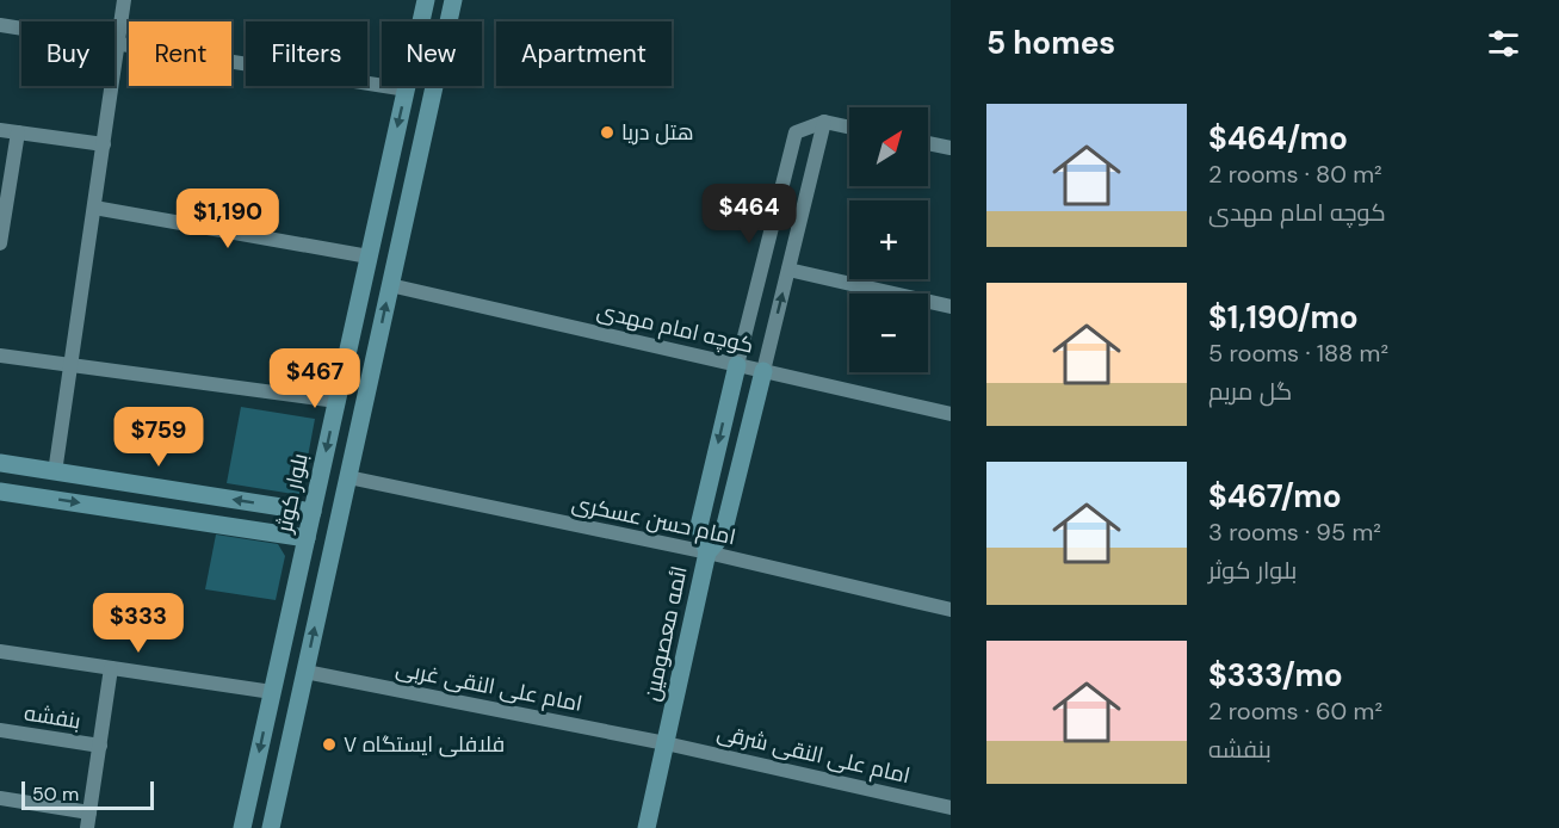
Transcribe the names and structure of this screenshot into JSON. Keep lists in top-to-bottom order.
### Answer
{
  "streets": {
    "main road": ["بلوار کوثر", "ائمه معصومین"],
    "street": [
      "کوچه امام مهدی",
      "امام حسن عسکری",
      "امام علی النقی غربی",
      "بنفشه",
      "امام علی النقی شرقی"
    ]
  },
  "crossings": [
    ["کوچه امام مهدی", "ائمه معصومین"],
    ["امام حسن عسکری", "ائمه معصومین"],
    ["ائمه معصومین", "امام علی النقی غربی"],
    ["ائمه معصومین", "امام علی النقی شرقی"],
    ["امام علی النقی غربی", "امام علی النقی شرقی"]
  ],
  "places": ["هتل دریا", "فلافلی ایستگاه ۷"],
  "scale_bar": "50 m",
  "north": "top right",
  "page": {
    "heading": "5 homes",
    "chip": [
      "Buy",
      "Rent",
      "Filters",
      "New",
      "Apartment"
    ],
    "list": [
      {
        "name": "$464/mo",
        "note": "2 rooms · 80 m² · کوچه امام مهدی"
      },
      {
        "name": "$1,190/mo",
        "note": "5 rooms · 188 m² · گل مریم"
      },
      {
        "name": "$467/mo",
        "note": "3 rooms · 95 m² · بلوار کوثر"
      },
      {
        "name": "$333/mo",
        "note": "2 rooms · 60 m² · بنفشه"
      }
    ],
    "map_buttons": ["+", "−"],
    "price": [
      "$464",
      "$1,190",
      "$467",
      "$759",
      "$333"
    ],
    "scale": "50 m"
  }
}
